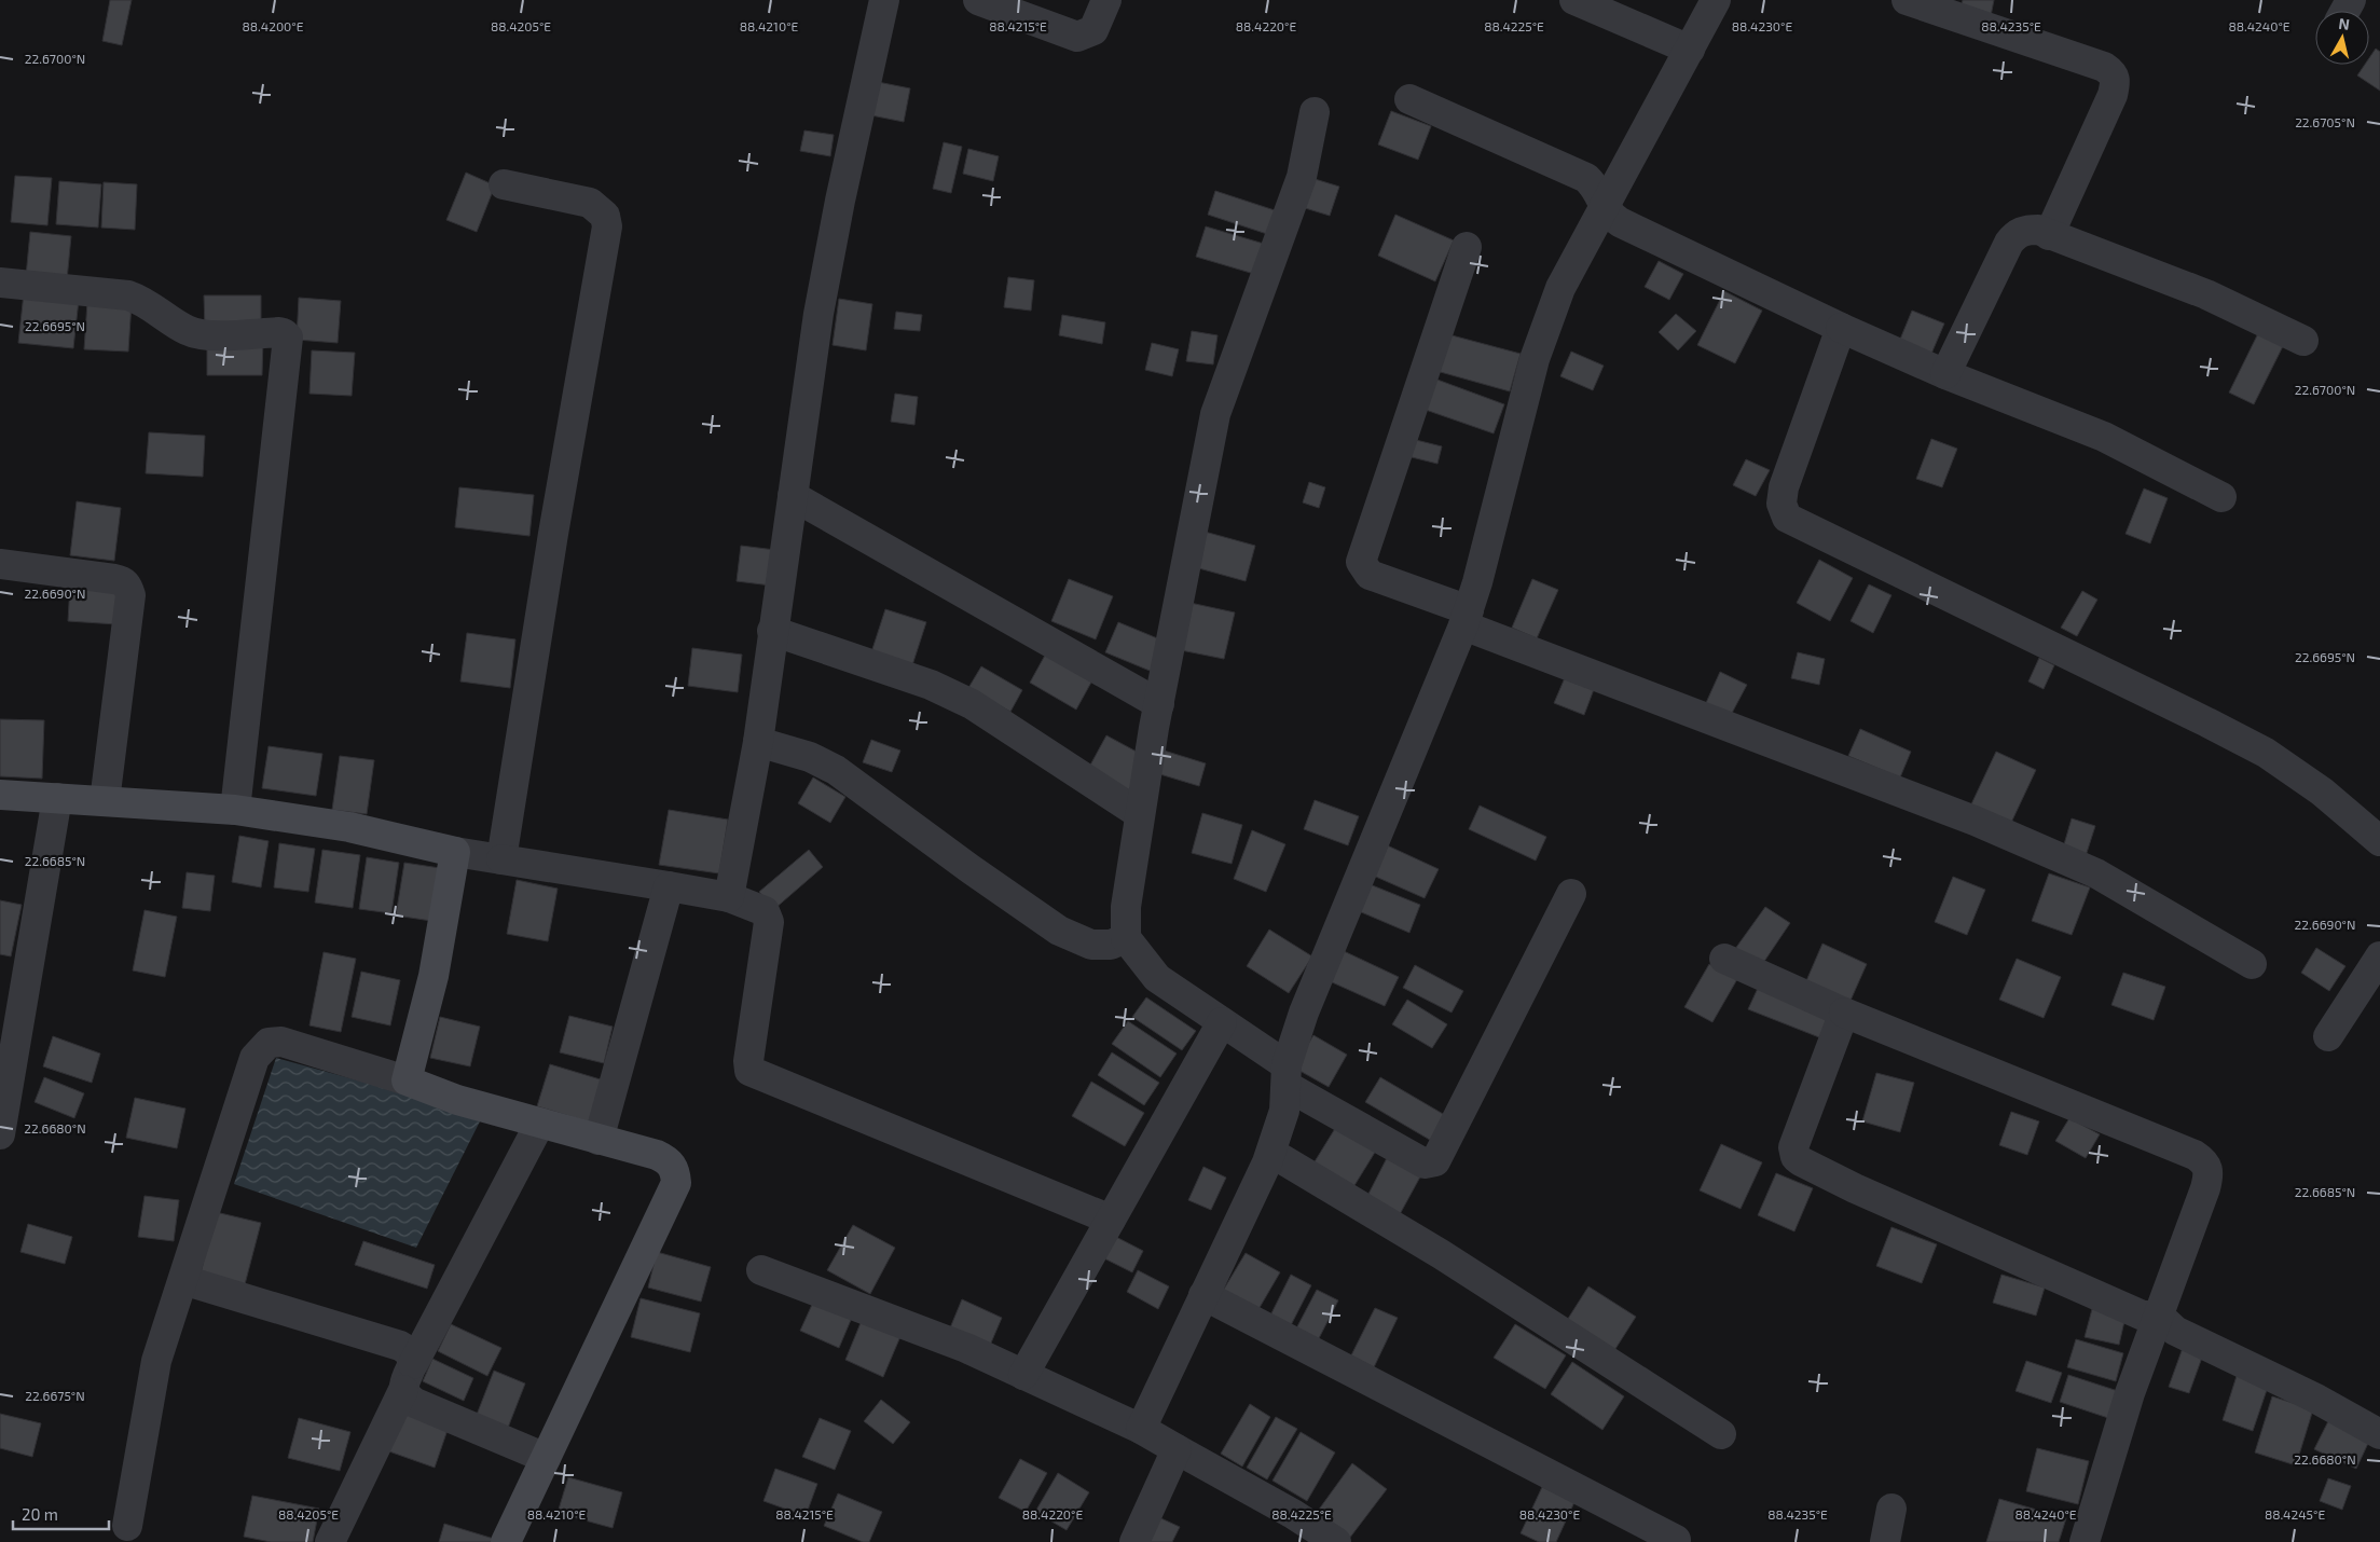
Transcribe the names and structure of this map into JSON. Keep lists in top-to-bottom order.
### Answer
{
  "scale_bar": "20 m",
  "north": "top",
  "coordinates": [
    "88.4200°E",
    "88.4205°E",
    "88.4210°E",
    "88.4215°E",
    "88.4220°E",
    "88.4225°E",
    "88.4230°E",
    "88.4235°E",
    "88.4240°E",
    "22.6700°N",
    "22.6705°N",
    "22.6695°N",
    "22.6690°N",
    "22.6685°N",
    "22.6680°N",
    "22.6675°N",
    "88.4245°E"
  ]
}
